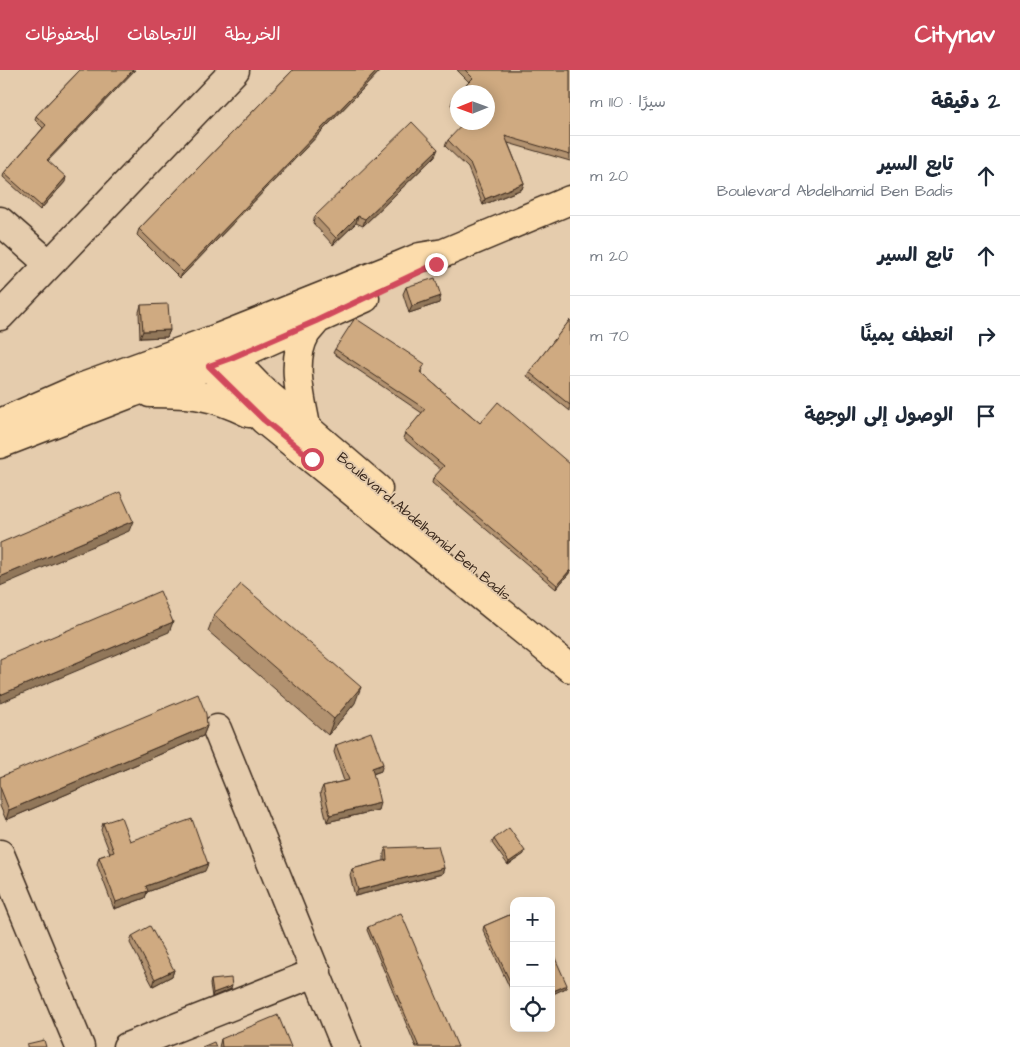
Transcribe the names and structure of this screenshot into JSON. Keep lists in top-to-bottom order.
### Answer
{
  "streets": {
    "main road": ["Boulevard Abdelhamid Ben Badis"]
  },
  "north": "left",
  "page": {
    "header": "Citynav",
    "nav": ["الخريطة", "الاتجاهات", "المحفوظات"],
    "heading": ["2 دقيقة", "سيرًا · 110 m"],
    "list": [
      ["تابع السير", "Boulevard Abdelhamid Ben Badis", "20 m"],
      ["تابع السير", "20 m"],
      ["انعطف يمينًا", "70 m"],
      "الوصول إلى الوجهة"
    ],
    "map_buttons": ["+", "−"]
  }
}
